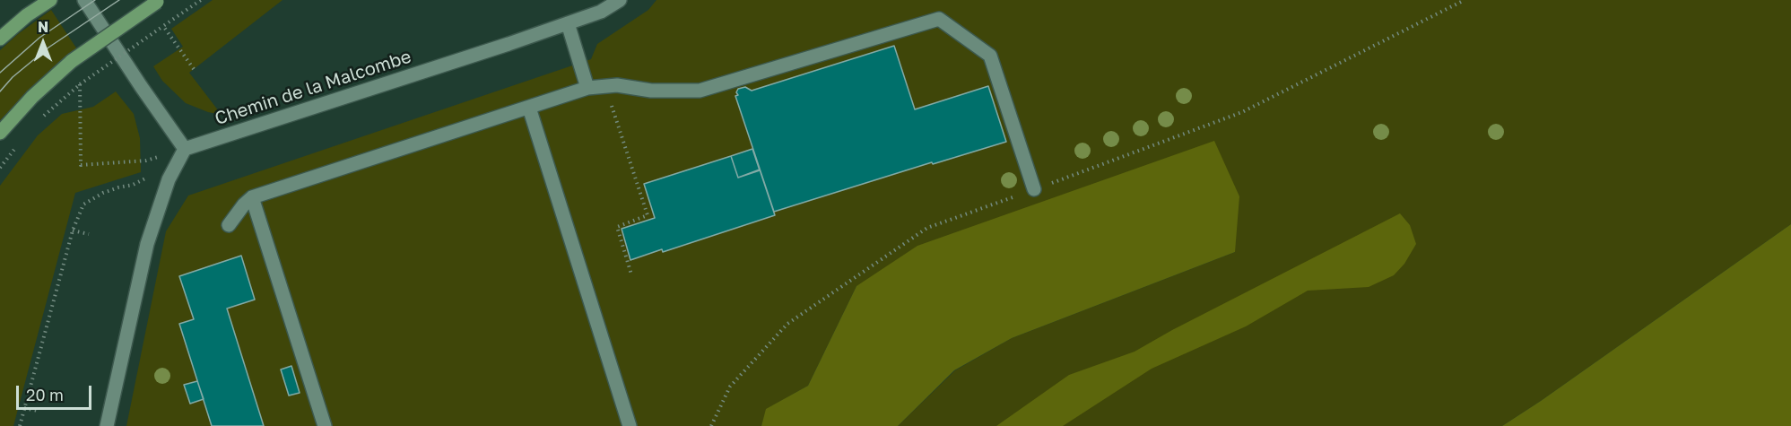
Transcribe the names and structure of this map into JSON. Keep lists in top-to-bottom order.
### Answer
{
  "streets": {
    "street": ["Chemin de la Malcombe"]
  },
  "scale_bar": "20 m",
  "north": "top"
}
